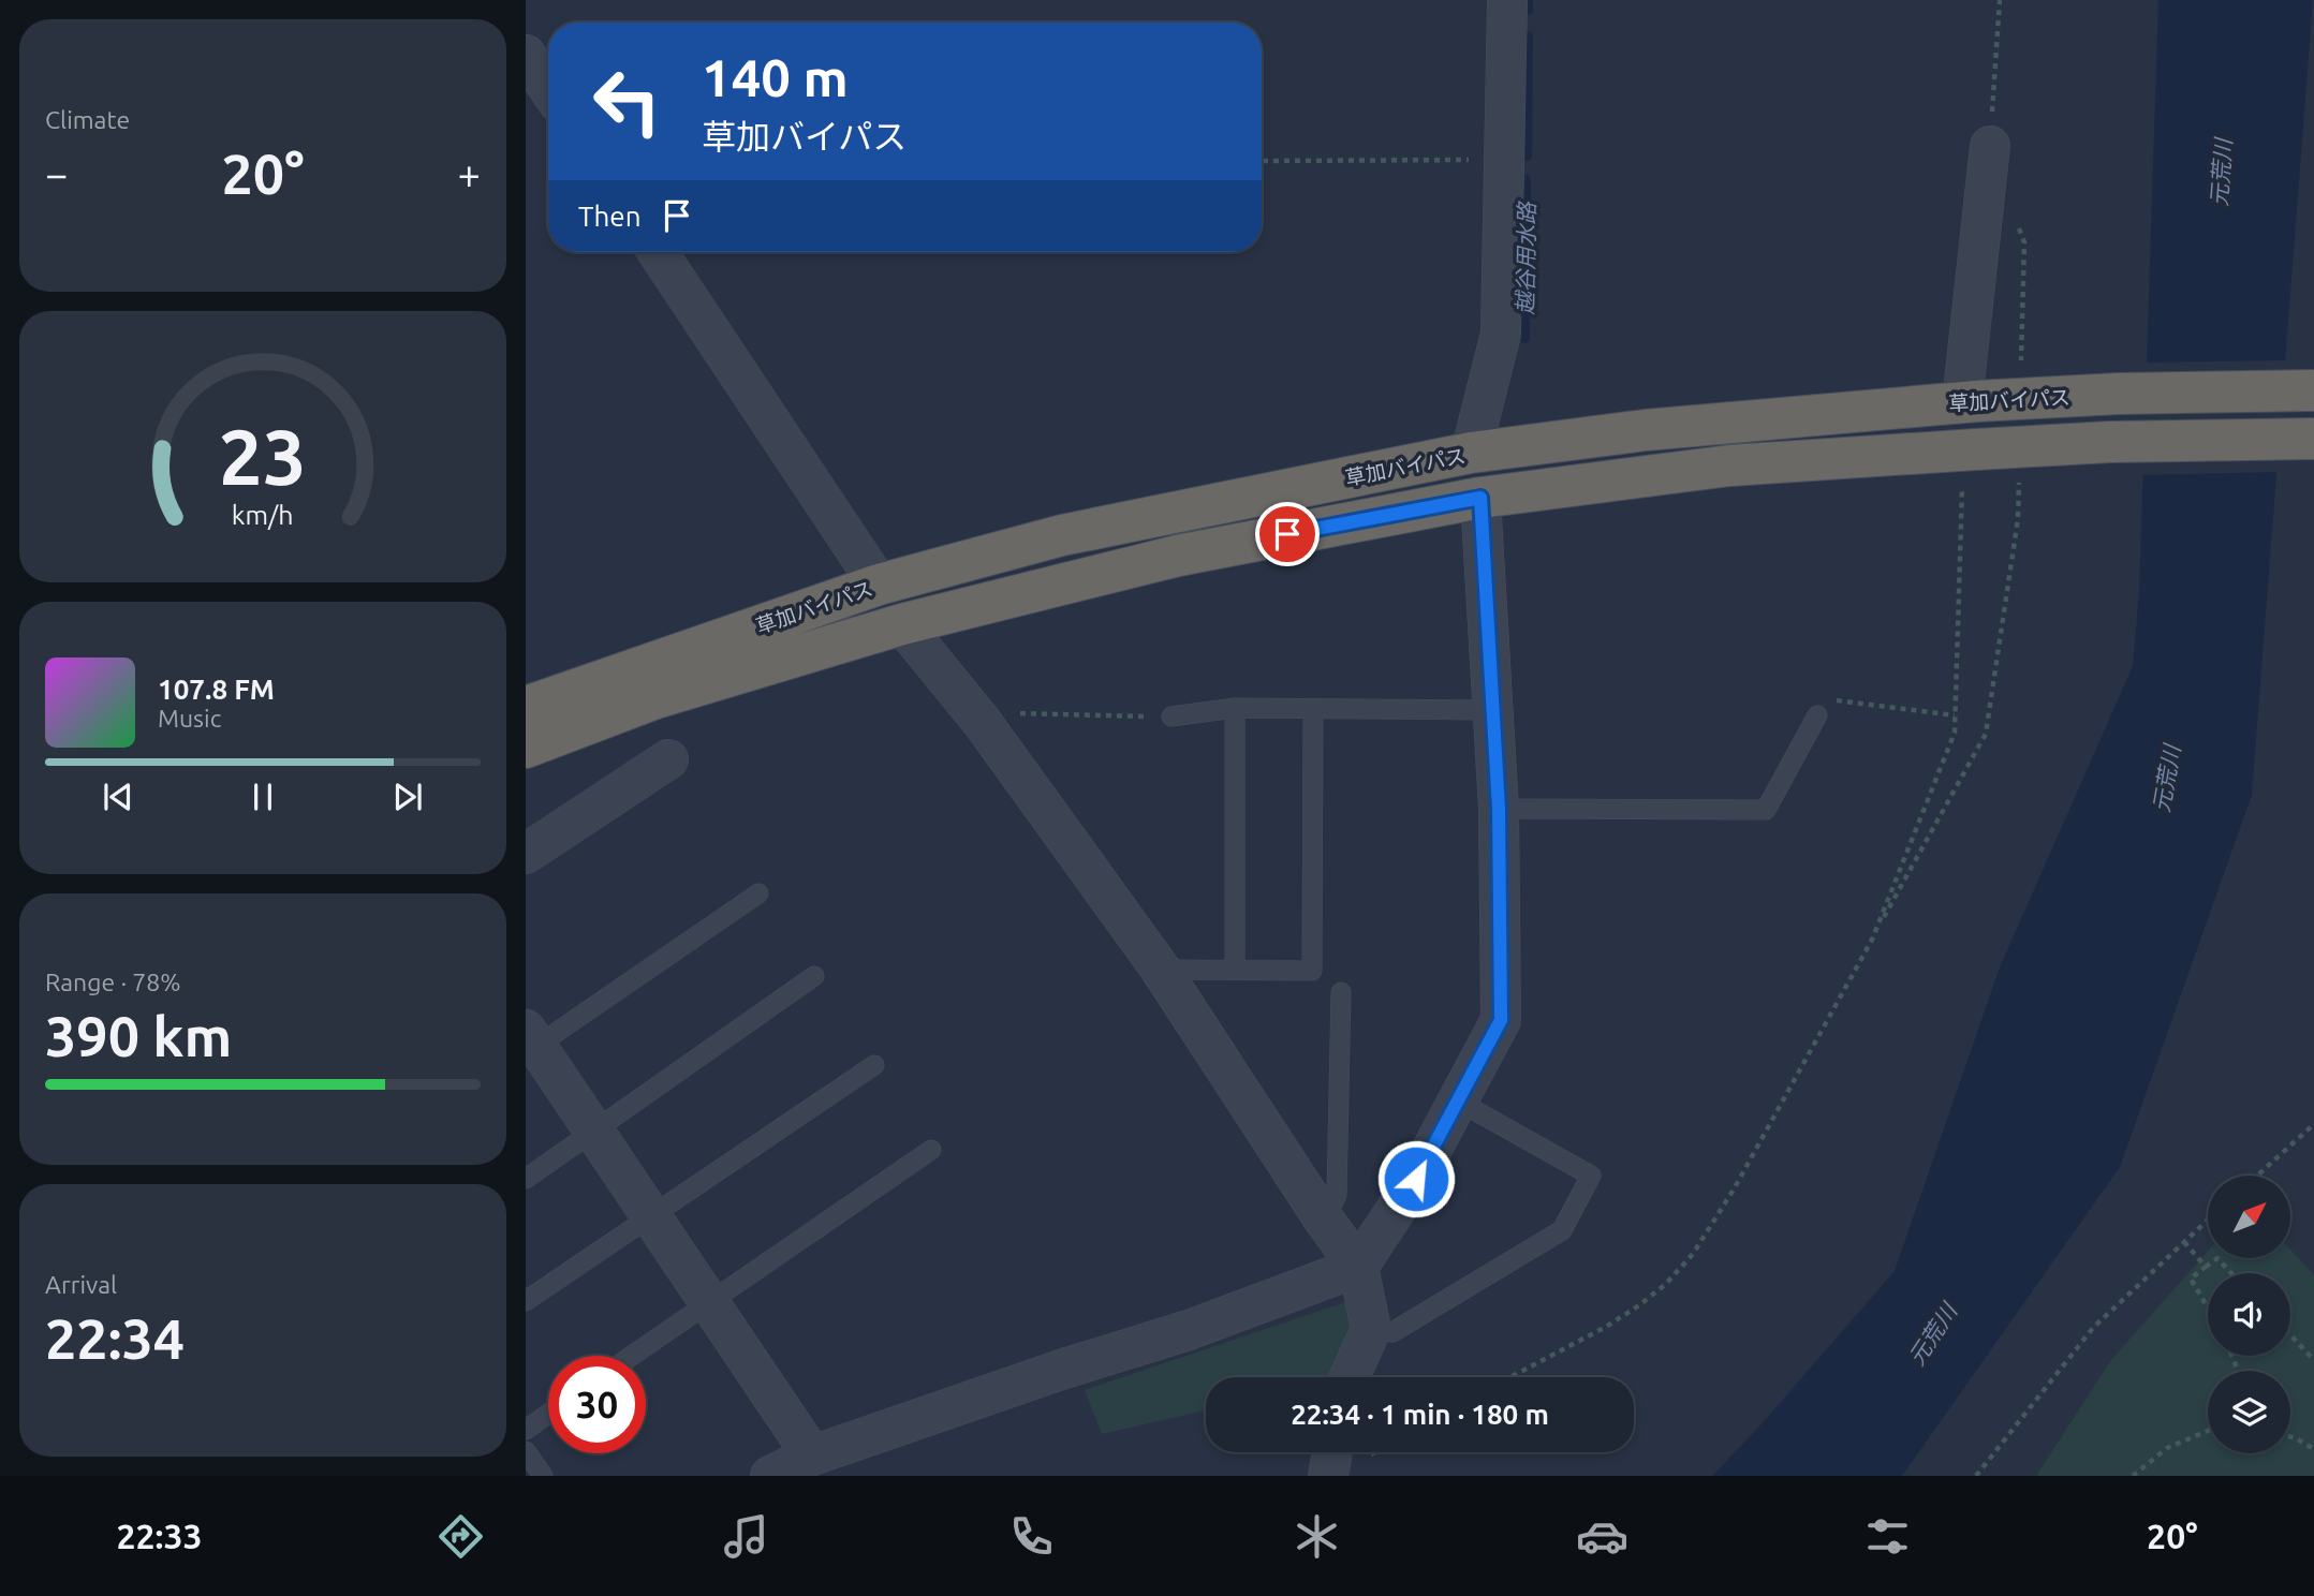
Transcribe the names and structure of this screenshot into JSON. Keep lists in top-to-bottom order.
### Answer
{
  "streets": {
    "highway": ["草加バイパス"]
  },
  "water": ["元荒川", "越谷用水路"],
  "north": "top right",
  "page": {
    "tile": [
      "Climate",
      ["Range · 78%", "390 km"],
      ["Arrival", "22:34"]
    ],
    "turn": ["140 m", "草加バイパス"],
    "heat": ["−", "20°", "+"],
    "then": "Then",
    "song": ["107.8 FM", "Music"],
    "limit": "30",
    "trip": "22:34 · 1 min · 180 m",
    "tabs": ["22:33", "20°"],
    "gauge": ["23", "km/h"]
  }
}
